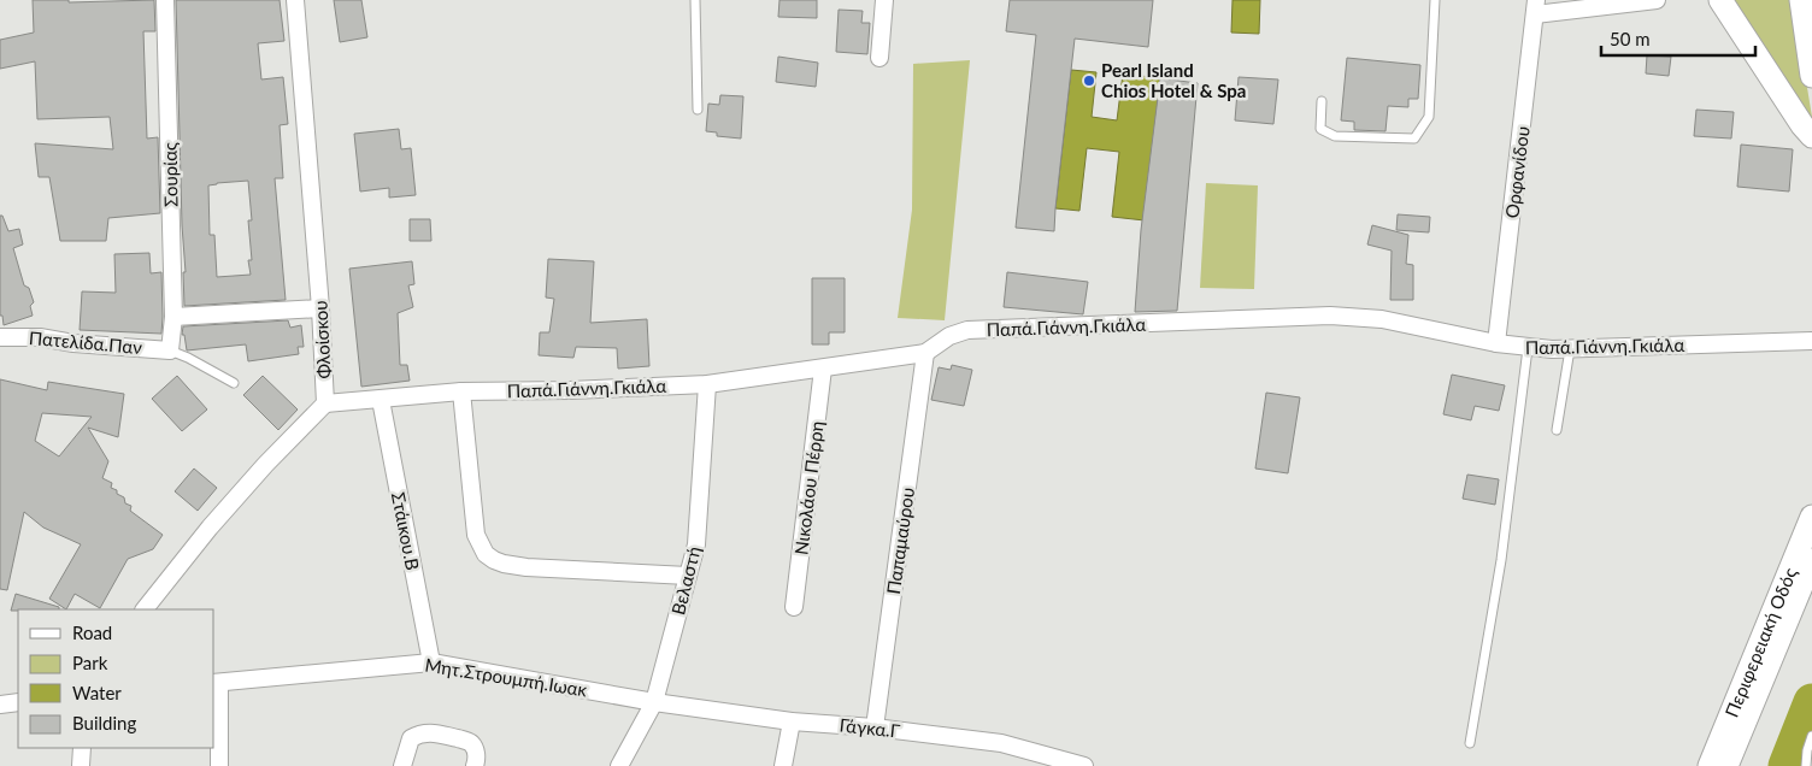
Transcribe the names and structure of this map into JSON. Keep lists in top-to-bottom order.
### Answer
{
  "streets": {
    "main road": ["Περιφερειακή Οδός"],
    "street": [
      "Ορφανίδου",
      "Σουρίας",
      "Παπά.Γιάννη.Γκιάλα",
      "Φλοίσκου",
      "Πατελίδα.Παν",
      "Νικολάου Πέρρη",
      "Στάικου.Β",
      "Παπαμαύρου",
      "Βελαστή",
      "Μητ.Στρουμπή.Ιωακ",
      "Γάγκα.Γ"
    ]
  },
  "crossings": [
    ["Ορφανίδου", "Παπά.Γιάννη.Γκιάλα"],
    ["Σουρίας", "Πατελίδα.Παν"],
    ["Παπά.Γιάννη.Γκιάλα", "Φλοίσκου"],
    ["Παπά.Γιάννη.Γκιάλα", "Νικολάου Πέρρη"],
    ["Παπά.Γιάννη.Γκιάλα", "Στάικου.Β"],
    ["Παπά.Γιάννη.Γκιάλα", "Παπαμαύρου"],
    ["Παπά.Γιάννη.Γκιάλα", "Βελαστή"],
    ["Στάικου.Β", "Μητ.Στρουμπή.Ιωακ"],
    ["Παπαμαύρου", "Γάγκα.Γ"],
    ["Βελαστή", "Μητ.Στρουμπή.Ιωακ"],
    ["Βελαστή", "Γάγκα.Γ"],
    ["Μητ.Στρουμπή.Ιωακ", "Γάγκα.Γ"]
  ],
  "places": ["Pearl Island Chios Hotel & Spa"],
  "legend": [
    "Road",
    "Park",
    "Water",
    "Building"
  ],
  "scale_bar": "50 m"
}
